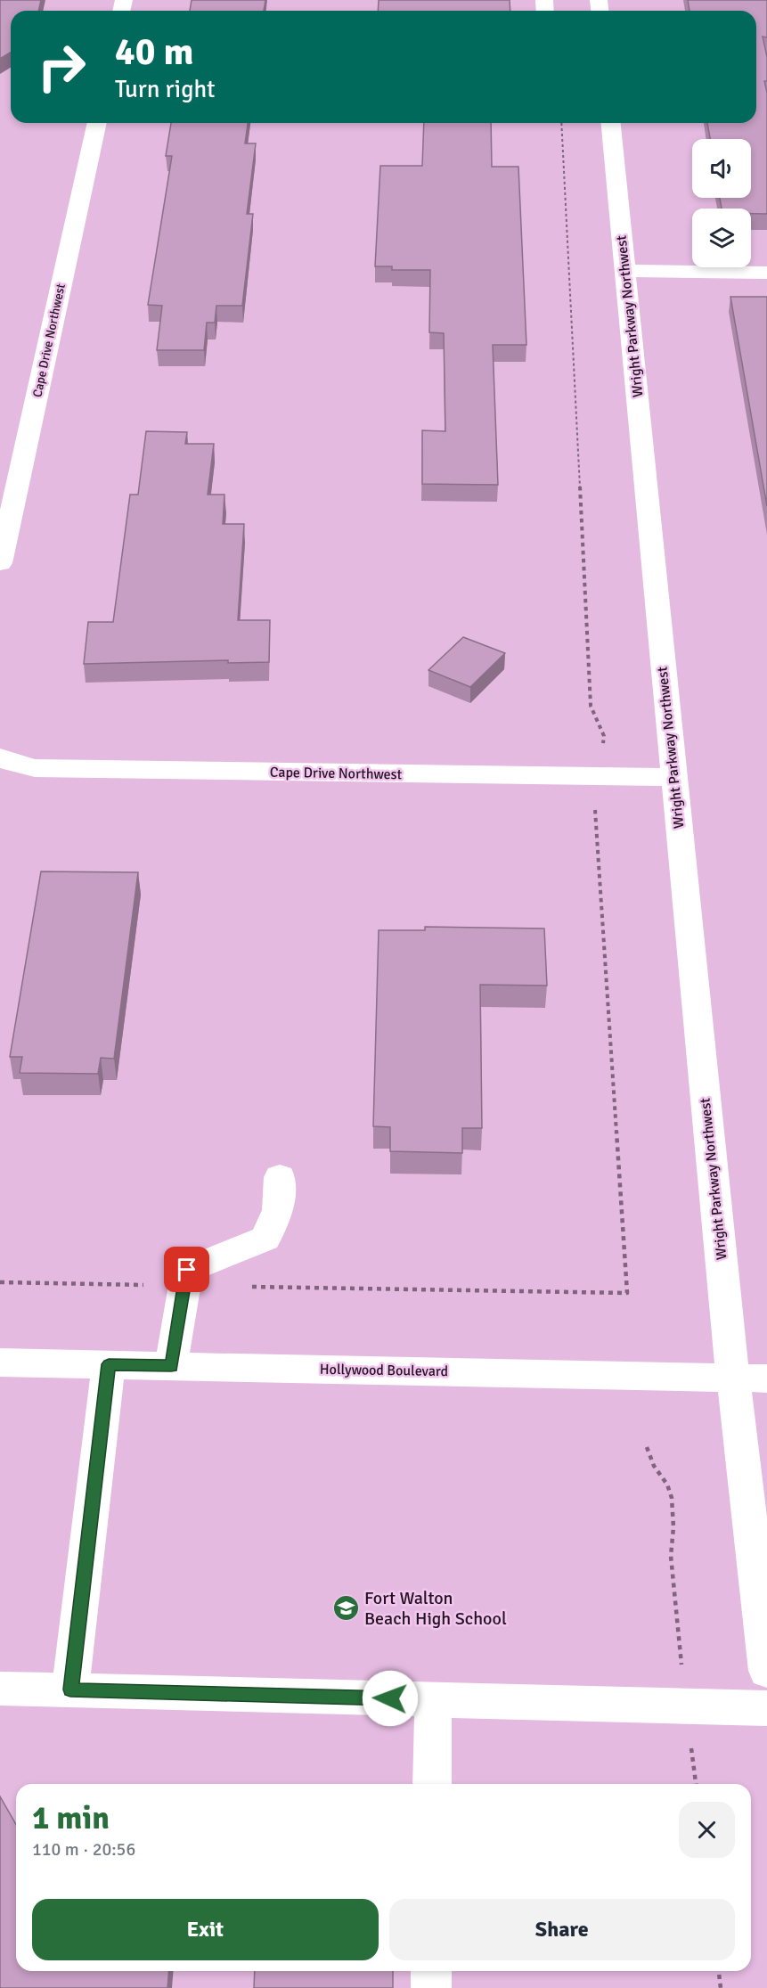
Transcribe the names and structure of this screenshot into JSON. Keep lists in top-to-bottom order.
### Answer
{
  "streets": {
    "street": ["Wright Parkway Northwest", "Cape Drive Northwest", "Hollywood Boulevard"]
  },
  "crossings": [
    ["Wright Parkway Northwest", "Cape Drive Northwest"],
    ["Wright Parkway Northwest", "Hollywood Boulevard"]
  ],
  "places": {
    "school or university": ["Fort Walton Beach High School"]
  },
  "page": {
    "turn": ["40 m", "Turn right"],
    "heading": ["1 min", "110 m · 20:56"],
    "buttons": ["Exit", "Share"]
  }
}
